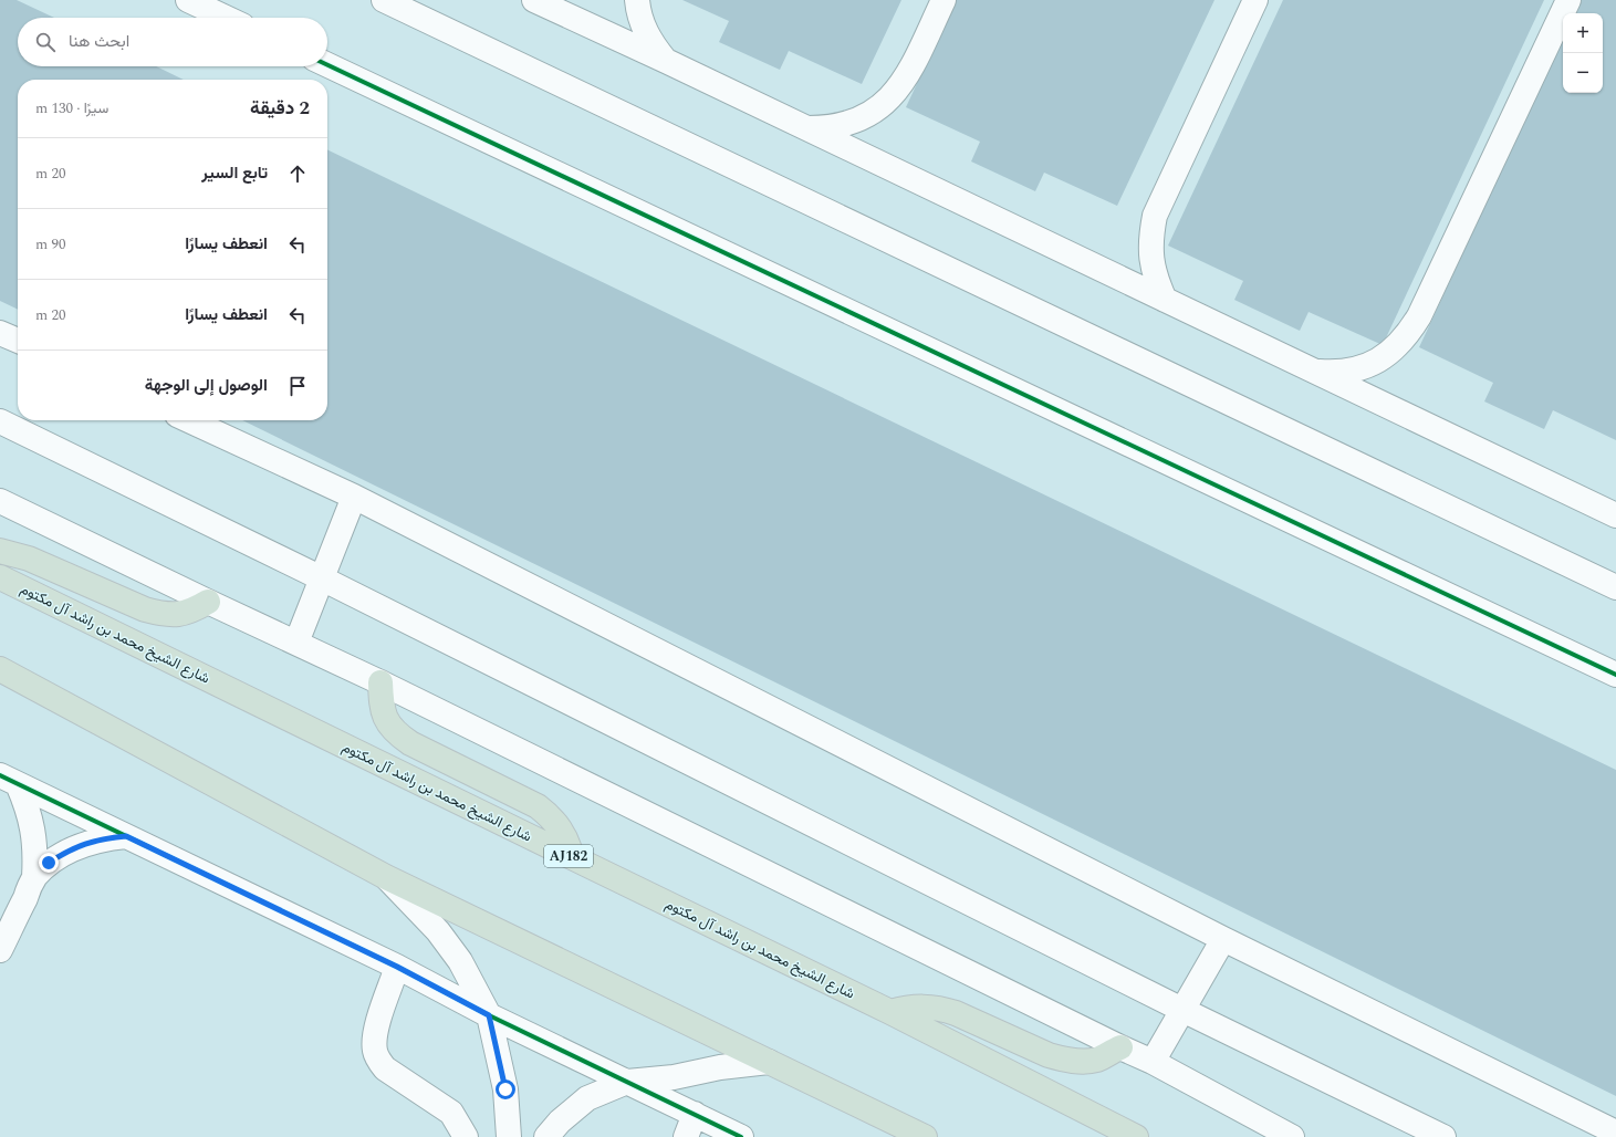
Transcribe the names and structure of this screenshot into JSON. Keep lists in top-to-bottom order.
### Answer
{
  "streets": {
    "highway": ["شارع الشيخ محمد بن راشد آل مكتوم", "AJ182"]
  },
  "page": {
    "map_buttons": ["+", "−"],
    "search": "ابحث هنا",
    "heading": ["2 دقيقة", "سيرًا · 130 m"],
    "list": [
      ["تابع السير", "20 m"],
      ["انعطف يسارًا", "90 m"],
      ["انعطف يسارًا", "20 m"],
      "الوصول إلى الوجهة"
    ]
  }
}
